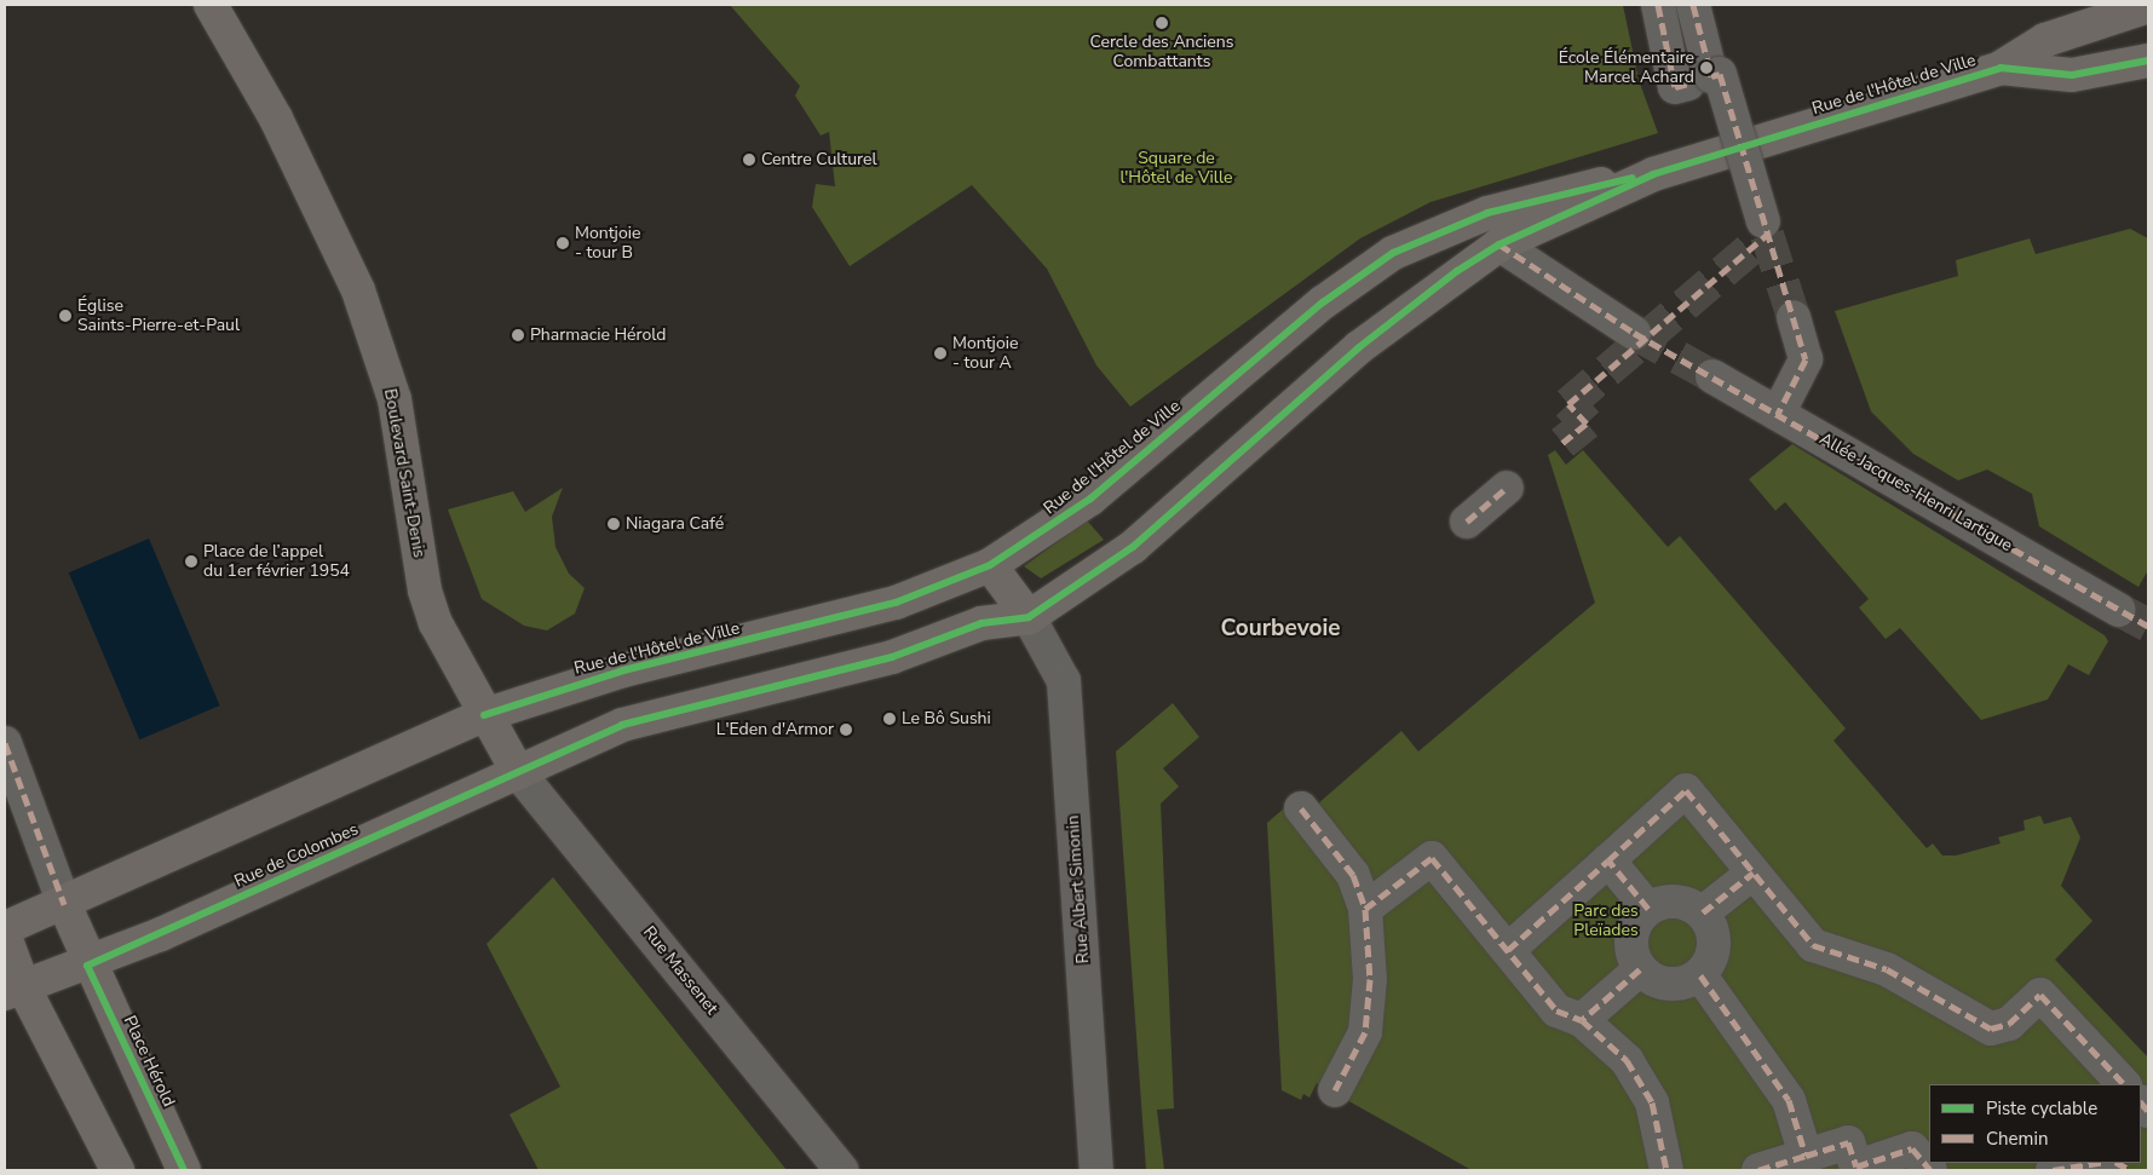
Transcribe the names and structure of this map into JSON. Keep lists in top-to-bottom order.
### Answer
{
  "streets": {
    "main road": [
      "Rue de l'Hôtel de Ville",
      "Boulevard Saint-Denis",
      "Rue de Colombes",
      "Place Hérold"
    ],
    "street": ["Allée Jacques-Henri Lartigue", "Rue Albert Simonin", "Rue Massenet"]
  },
  "crossings": [
    ["Rue de l'Hôtel de Ville", "Boulevard Saint-Denis"],
    ["Rue de l'Hôtel de Ville", "Rue de Colombes"],
    ["Rue de l'Hôtel de Ville", "Rue Albert Simonin"],
    ["Rue de l'Hôtel de Ville", "Rue Massenet"],
    ["Boulevard Saint-Denis", "Rue de Colombes"],
    ["Boulevard Saint-Denis", "Rue Massenet"],
    ["Rue de Colombes", "Rue Massenet"],
    ["Rue de Colombes", "Place Hérold"]
  ],
  "districts": ["Courbevoie"],
  "parks": ["Square de l'Hôtel de Ville", "Parc des Pleïades"],
  "places": [
    "Cercle des Anciens Combattants",
    "École Élémentaire Marcel Achard",
    "Centre Culturel",
    "Montjoie - tour B",
    "Église Saints-Pierre-et-Paul",
    "Pharmacie Hérold",
    "Montjoie - tour A",
    "Niagara Café",
    "Place de l’appel du 1er février 1954",
    "Le Bô Sushi",
    "L'Eden d'Armor"
  ],
  "legend": ["Piste cyclable", "Chemin"]
}
